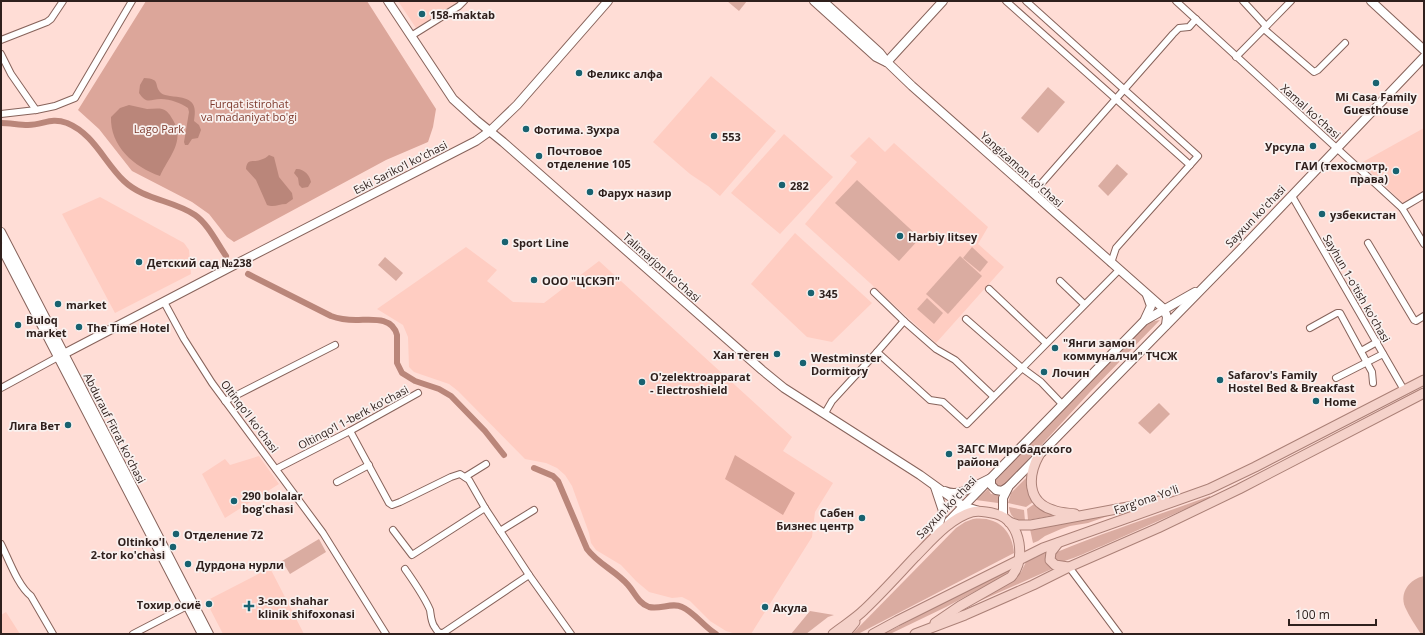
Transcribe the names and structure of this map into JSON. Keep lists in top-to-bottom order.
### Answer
{
  "streets": {
    "main road": ["Sayxun ko'chasi", "Farg'ona Yo'li"],
    "street": [
      "Xamal ko'chasi",
      "Eski Sariko'l ko'chasi",
      "Yangizamon ko'chasi",
      "Talimarjon ko'chasi",
      "Sayhun 1-o'tish ko'chasi",
      "Oltinqo'l ko'chasi",
      "Oltinqo'l 1-berk ko'chasi",
      "Abdurauf Fitrat ko'chasi"
    ]
  },
  "crossings": [
    ["Xamal ko'chasi", "Sayxun ko'chasi"],
    ["Eski Sariko'l ko'chasi", "Talimarjon ko'chasi"],
    ["Eski Sariko'l ko'chasi", "Oltinqo'l ko'chasi"],
    ["Yangizamon ko'chasi", "Sayxun ko'chasi"],
    ["Sayxun ko'chasi", "Talimarjon ko'chasi"],
    ["Sayxun ko'chasi", "Sayhun 1-o'tish ko'chasi"],
    ["Sayhun 1-o'tish ko'chasi", "Farg'ona Yo'li"],
    ["Oltinqo'l ko'chasi", "Oltinqo'l 1-berk ko'chasi"]
  ],
  "parks": ["Furqat istirohat va madaniyat bo'gi", "Lago Park"],
  "places": {
    "other": [
      "158-maktab",
      "Феликс алфа",
      "Mi Casa Family Guesthouse",
      "Фотима. Зухра",
      "553",
      "Урсула",
      "Почтовое отделение 105",
      "ГАИ (техосмотр, права)",
      "282",
      "Фарух назир",
      "узбекистан",
      "Harbiy litsey",
      "Sport Line",
      "Детский сад №238",
      "ООО \"ЦСКЭП\"",
      "345",
      "market",
      "Buloq market",
      "The Time Hotel",
      "\"Янги замон коммуналчи\" ТЧСЖ",
      "Хан теген",
      "Westminster Dormitory",
      "Лочин",
      "Safarov's Family Hostel Bed & Breakfast",
      "O'zelektroapparat - Electroshield",
      "Home",
      "Лига Вет",
      "ЗАГС Миробадского района",
      "290 bolalar bog'chasi",
      "Сабен Бизнес центр",
      "Отделение 72",
      "Oltinko'l 2-tor ko'chasi",
      "Дурдона нурли",
      "Тохир осиё",
      "Акула"
    ],
    "health": ["3-son shahar klinik shifoxonasi"]
  },
  "scale_bar": "100 m"
}
